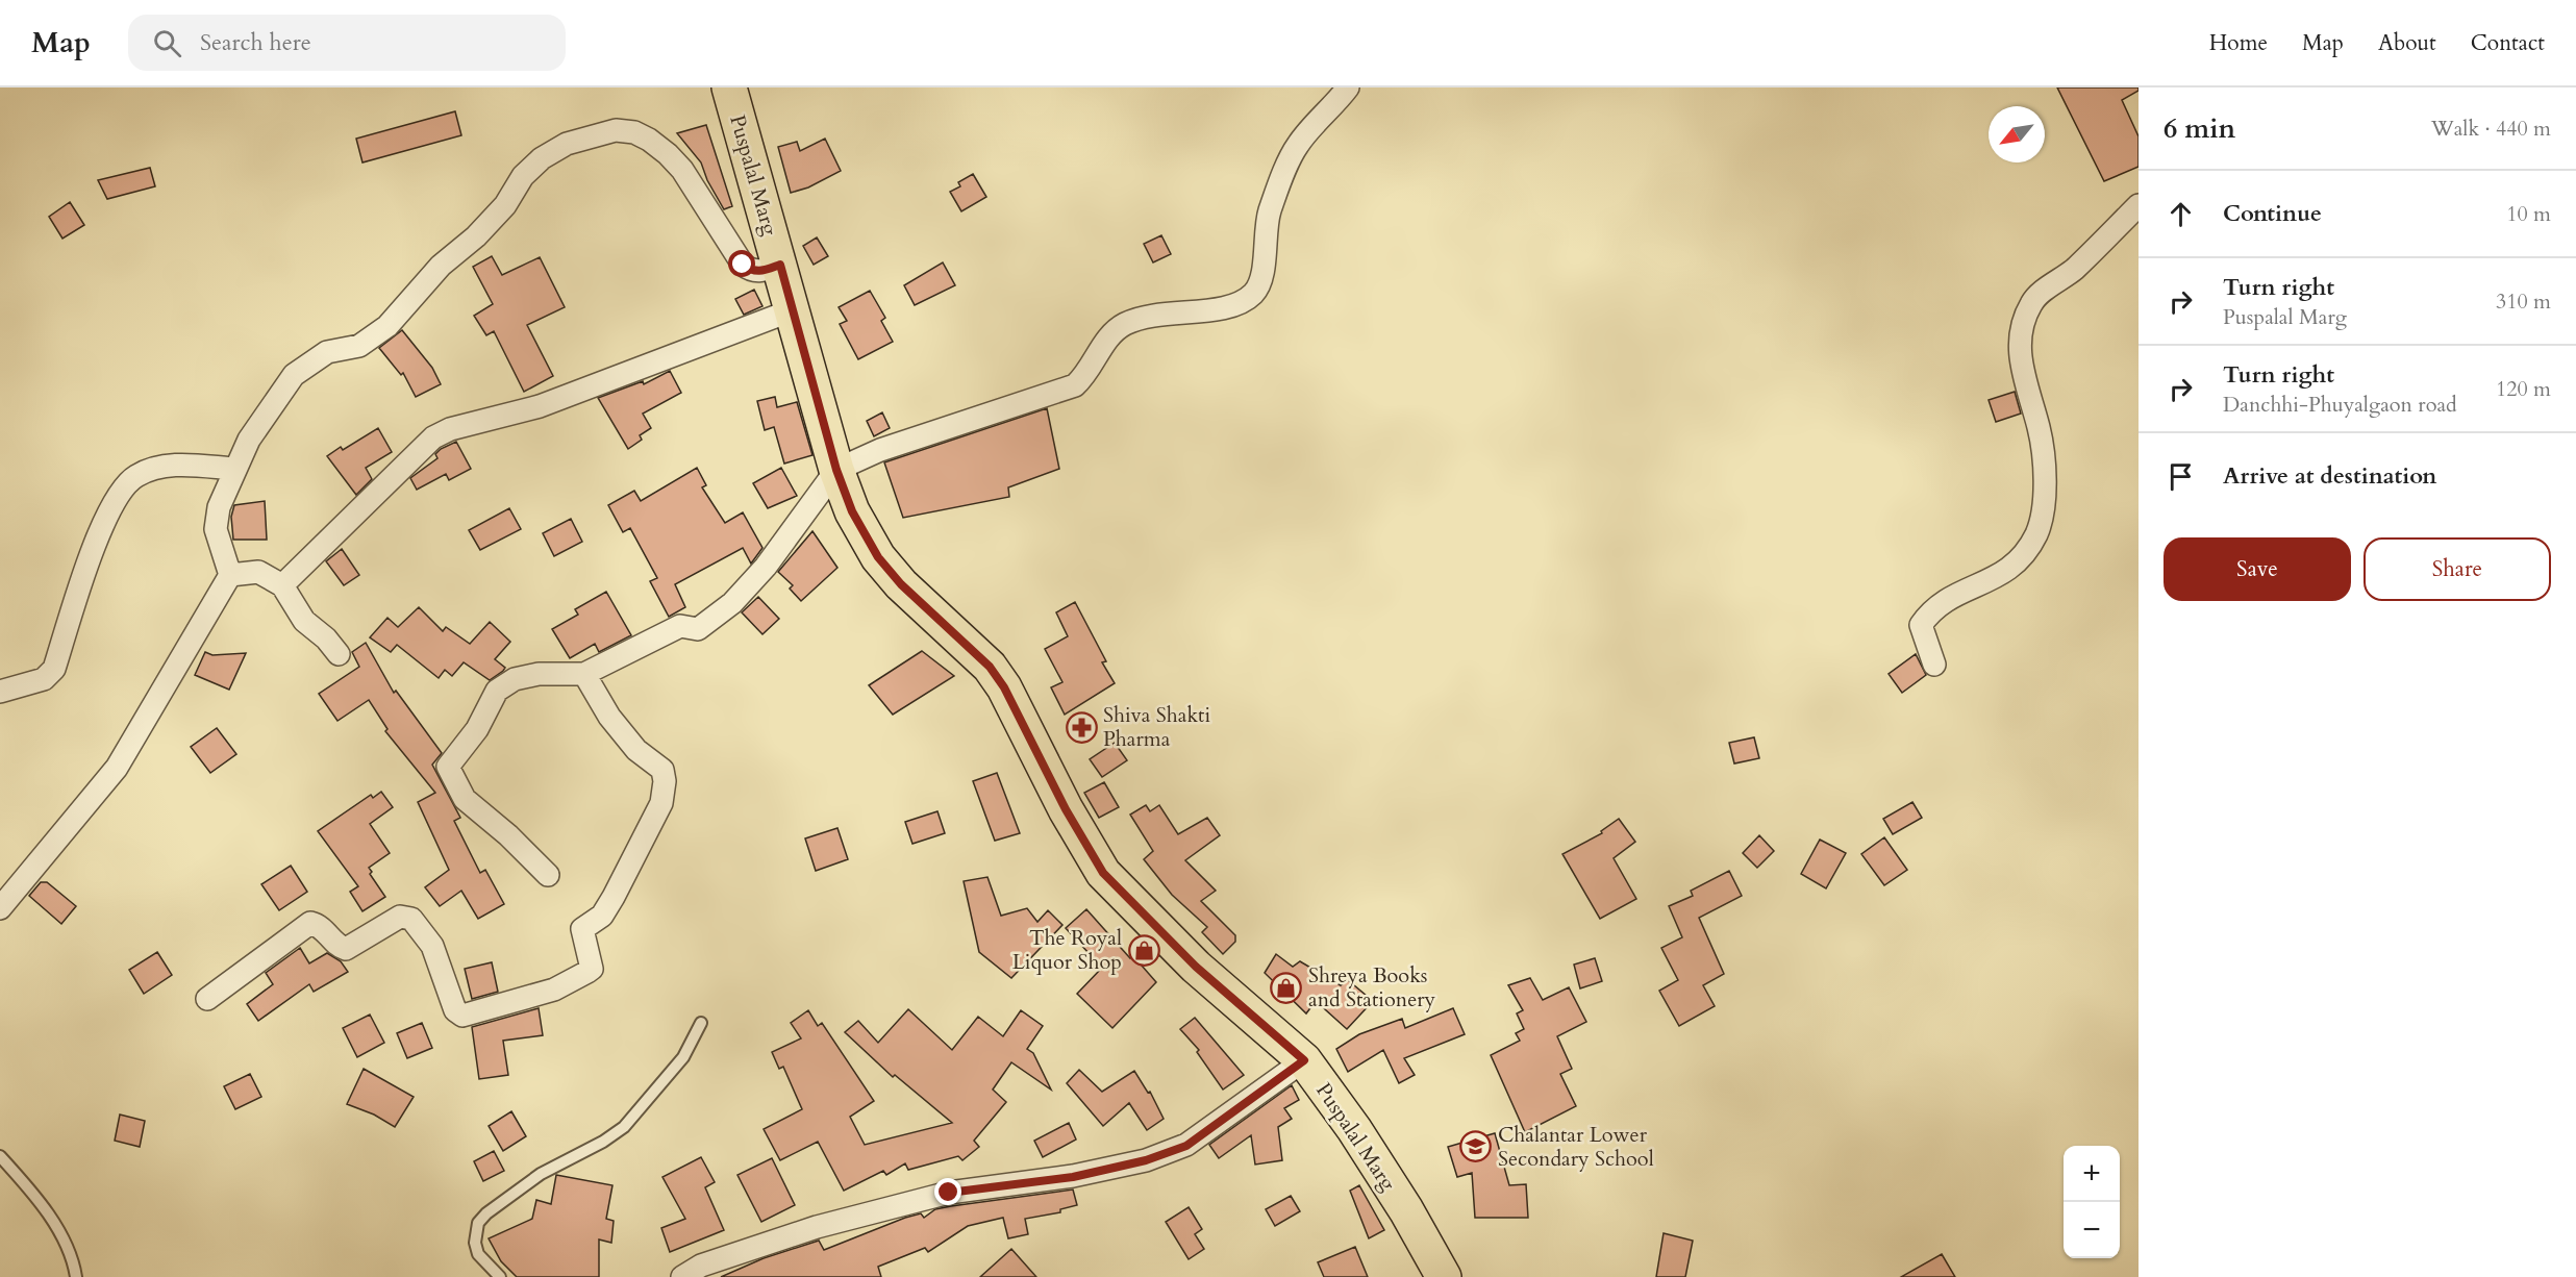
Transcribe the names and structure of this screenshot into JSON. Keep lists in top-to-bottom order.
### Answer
{
  "streets": {
    "main road": ["Puspalal Marg"]
  },
  "places": {
    "pharmacy": ["Shiva Shakti Pharma"],
    "shop": ["The Royal Liquor Shop", "Shreya Books and Stationery"],
    "school or university": ["Chalantar Lower Secondary School"]
  },
  "north": "bottom left",
  "page": {
    "header": "Map",
    "search": "Search here",
    "nav": [
      "Home",
      "Map",
      "About",
      "Contact"
    ],
    "heading": ["6 min", "Walk · 440 m"],
    "list": [
      ["Continue", "10 m"],
      ["Turn right", "Puspalal Marg", "310 m"],
      ["Turn right", "Danchhi-Phuyalgaon road", "120 m"],
      "Arrive at destination"
    ],
    "buttons": ["Save", "Share"],
    "map_buttons": ["+", "−"]
  }
}
